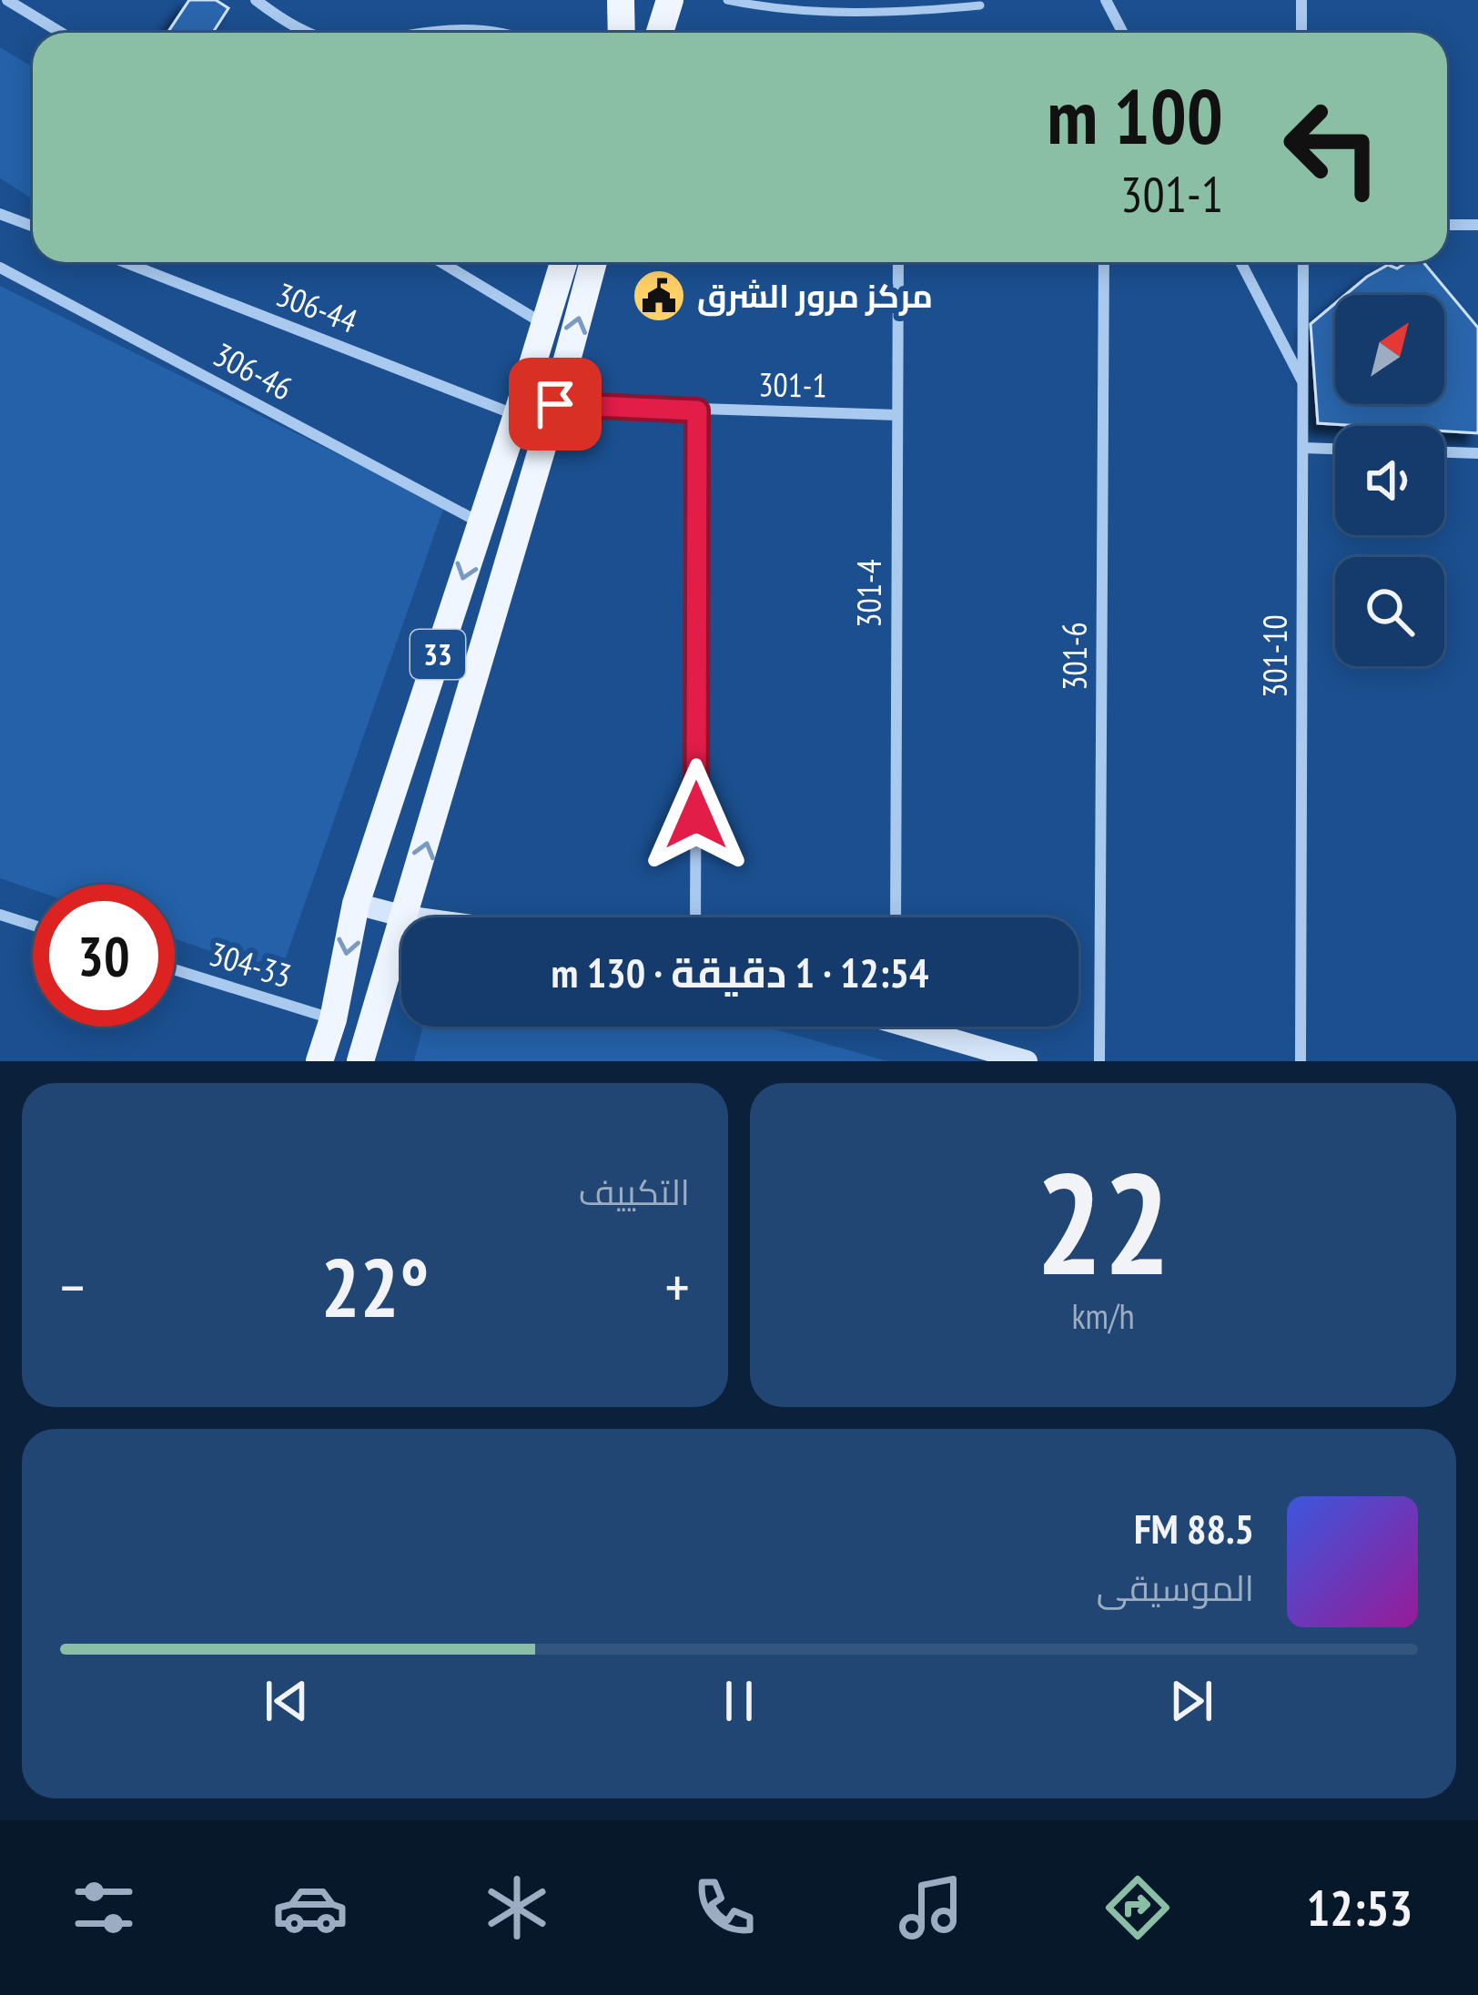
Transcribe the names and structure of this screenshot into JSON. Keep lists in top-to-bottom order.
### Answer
{
  "streets": {
    "main road": ["33"],
    "street": [
      "306-44",
      "306-46",
      "301-1",
      "301-4",
      "301-6",
      "301-10",
      "304-33"
    ]
  },
  "crossings": [
    ["306-44", "33"],
    ["306-46", "33"],
    ["301-1", "301-4"],
    ["301-1", "33"],
    ["33", "304-33"]
  ],
  "places": {
    "public building": ["مرکز مرور الشرق"]
  },
  "north": "top right",
  "page": {
    "turn": ["100 m", "301-1"],
    "limit": "30",
    "trip": "12:54 · 1 دقيقة · 130 m",
    "tile": [
      ["22", "km/h"],
      "التكييف"
    ],
    "heat": ["−", "22°", "+"],
    "song": ["88.5 FM", "الموسيقى"],
    "tabs": "12:53"
  }
}
